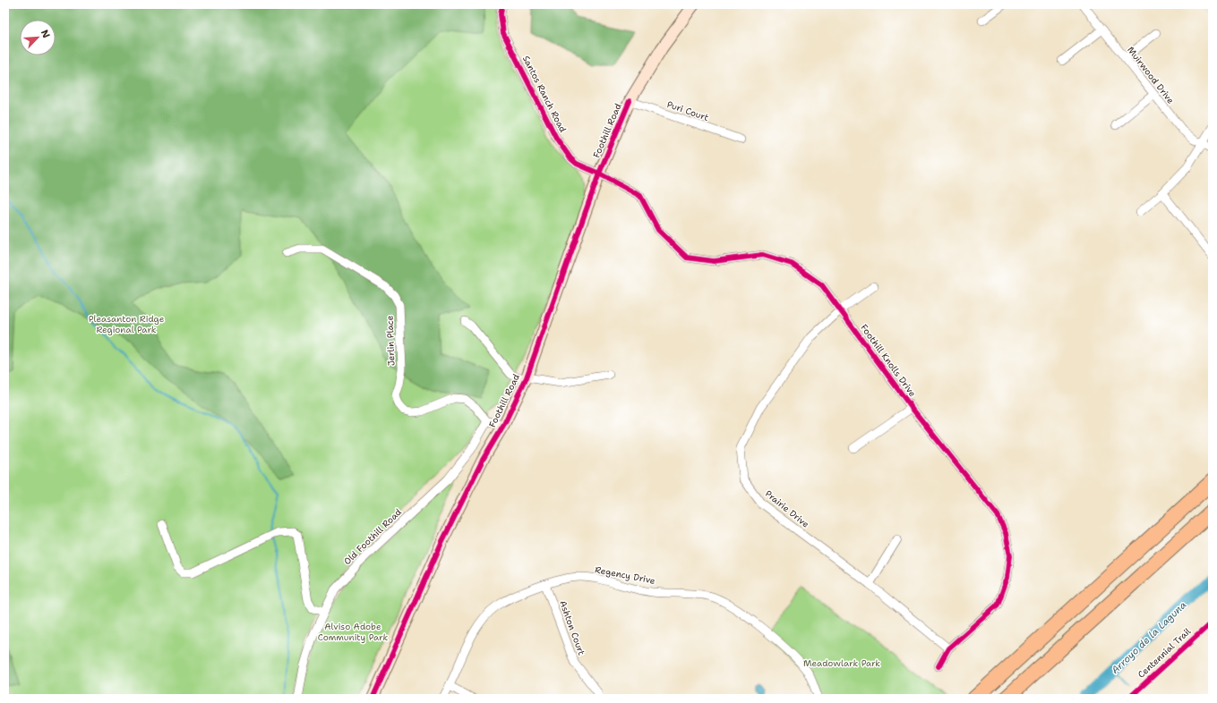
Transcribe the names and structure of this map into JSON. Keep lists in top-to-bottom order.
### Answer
{
  "streets": {
    "main road": ["Foothill Road"],
    "street": [
      "Muirwood Drive",
      "Santos Ranch Road",
      "Puri Court",
      "Jerlin Place",
      "Foothill Knolls Drive",
      "Prairie Drive",
      "Old Foothill Road",
      "Regency Drive",
      "Ashton Court"
    ],
    "cycle path": ["Centennial Trail"]
  },
  "crossings": [
    ["Santos Ranch Road", "Foothill Road"],
    ["Santos Ranch Road", "Foothill Knolls Drive"],
    ["Puri Court", "Foothill Road"],
    ["Foothill Road", "Foothill Knolls Drive"],
    ["Jerlin Place", "Old Foothill Road"],
    ["Foothill Knolls Drive", "Prairie Drive"],
    ["Regency Drive", "Ashton Court"]
  ],
  "water": ["Arroyo de la Laguna"],
  "parks": ["Pleasanton Ridge Regional Park", "Alviso Adobe Community Park", "Meadowlark Park"],
  "north": "top right"
}
